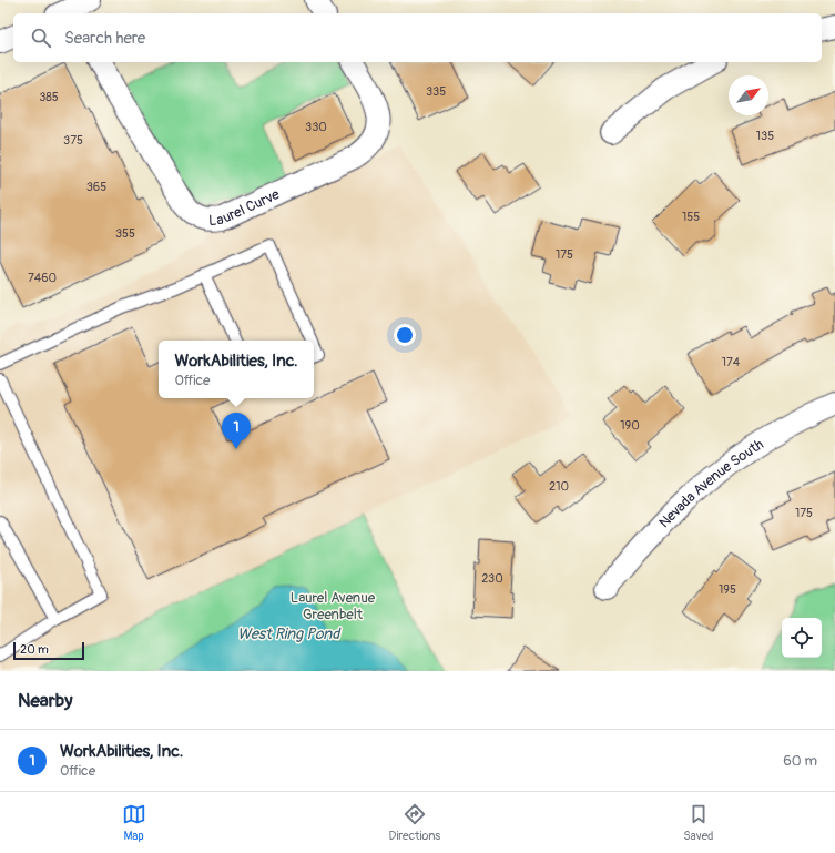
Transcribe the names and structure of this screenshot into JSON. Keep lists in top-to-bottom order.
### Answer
{
  "streets": {
    "street": ["Laurel Curve", "Nevada Avenue South"]
  },
  "water": ["West Ring Pond"],
  "parks": ["Laurel Avenue Greenbelt"],
  "house_numbers": [
    "335",
    "385",
    "330",
    "135",
    "375",
    "365",
    "155",
    "355",
    "175",
    "7460",
    "174",
    "190",
    "210",
    "175",
    "230",
    "195"
  ],
  "scale_bar": "20 m",
  "north": "top right",
  "page": {
    "search": "Search here",
    "popup": ["WorkAbilities, Inc.", "Office"],
    "pins": "1",
    "scale": "20 m",
    "heading": "Nearby",
    "list": [
      {
        "mark": "1",
        "name": "WorkAbilities, Inc.",
        "note": "Office",
        "value": "60 m"
      }
    ],
    "nav": ["Map", "Directions", "Saved"]
  }
}
